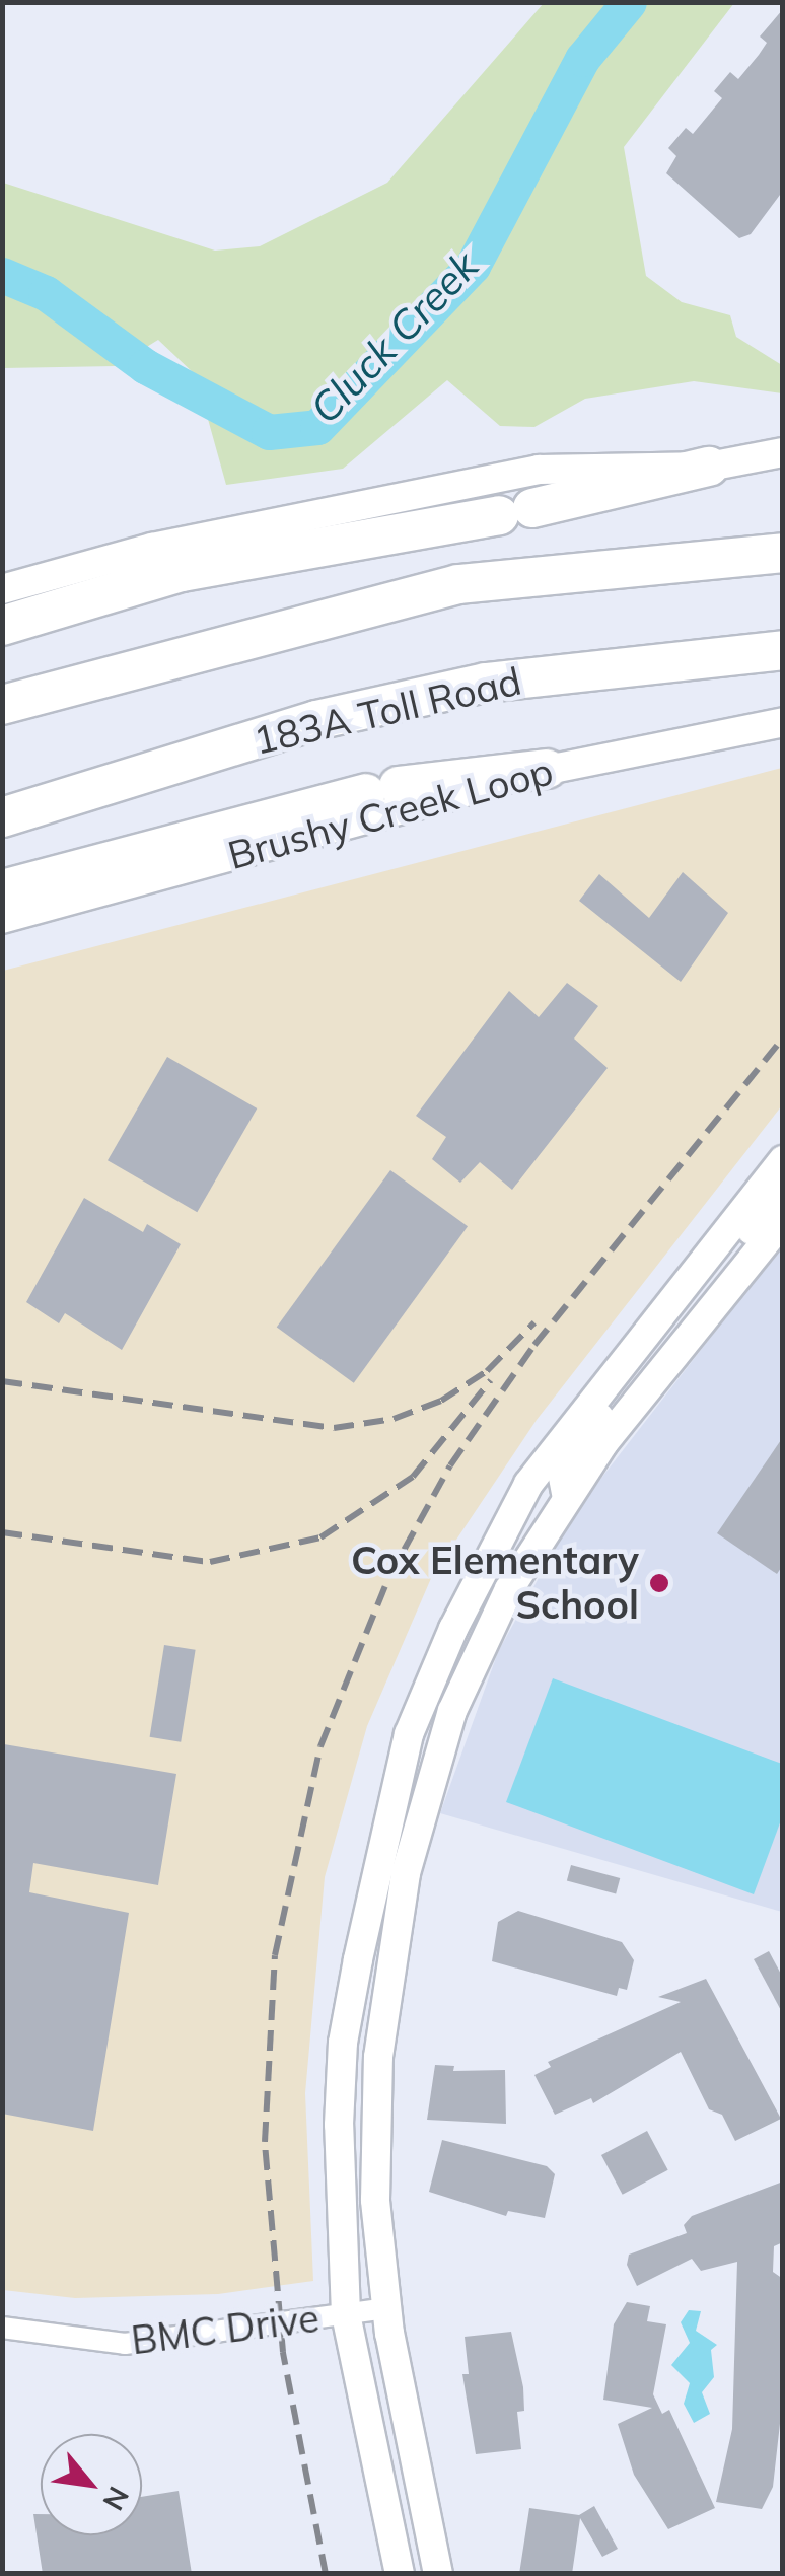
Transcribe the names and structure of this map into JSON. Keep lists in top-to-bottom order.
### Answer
{
  "streets": {
    "highway": ["183A Toll Road"],
    "main road": ["Brushy Creek Loop"],
    "street": ["BMC Drive"]
  },
  "water": ["Cluck Creek"],
  "places": ["Cox Elementary School"],
  "north": "bottom right"
}
